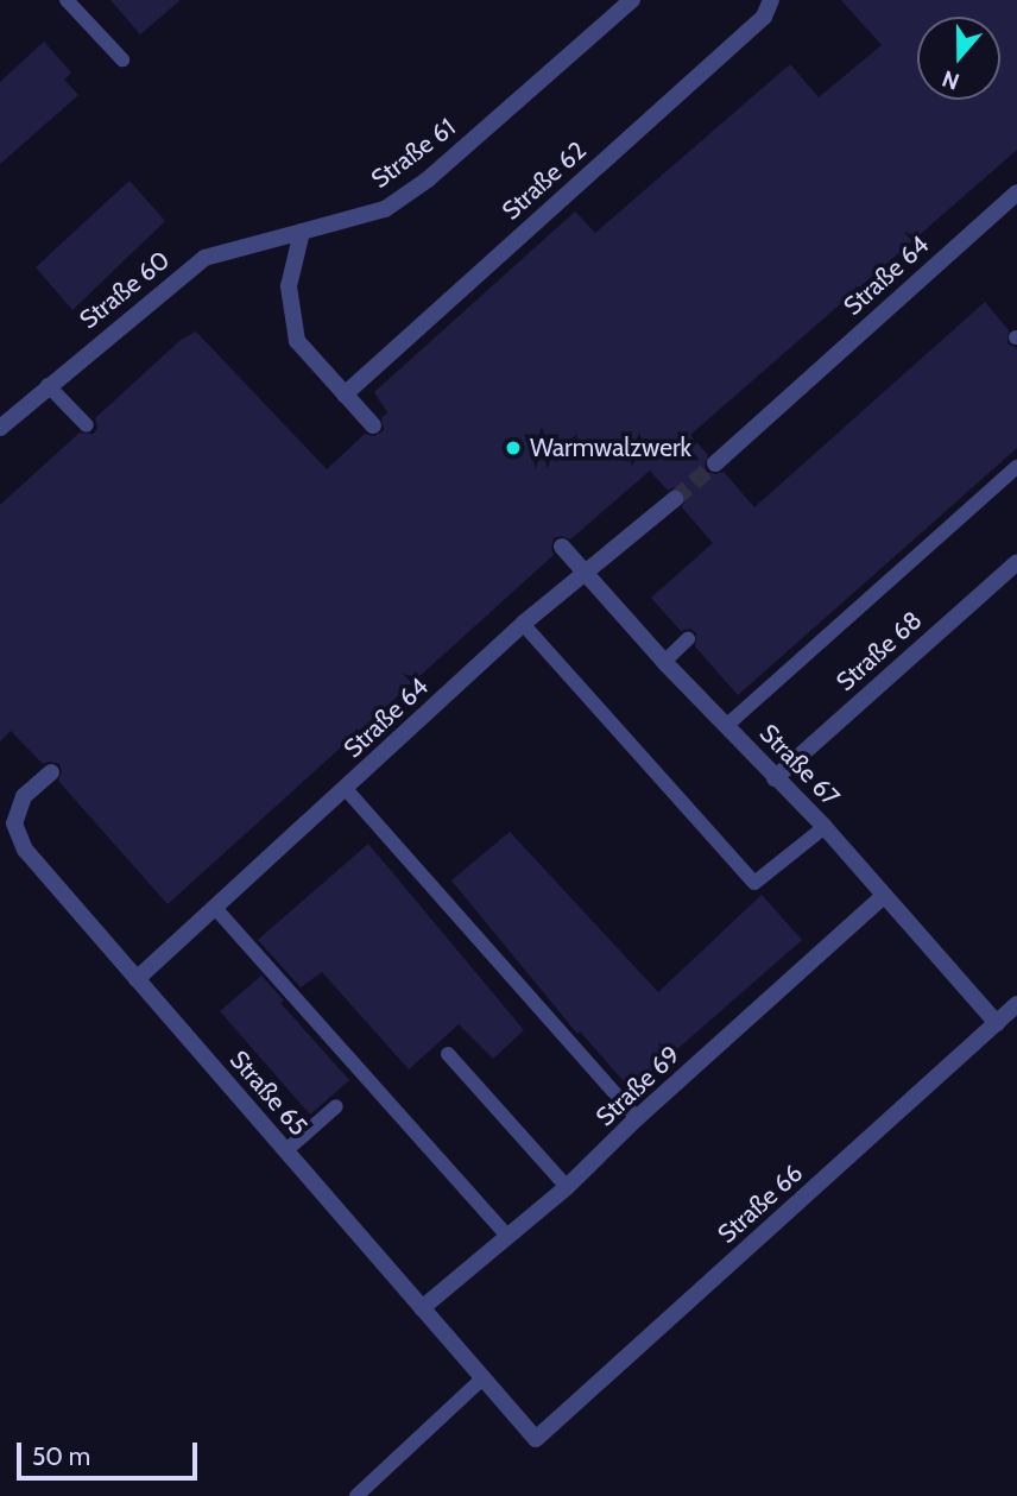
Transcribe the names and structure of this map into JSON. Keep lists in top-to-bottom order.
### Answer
{
  "streets": {
    "street": [
      "Straße 61",
      "Straße 62",
      "Straße 64",
      "Straße 60",
      "Straße 68",
      "Straße 67",
      "Straße 69",
      "Straße 65",
      "Straße 66"
    ]
  },
  "crossings": [
    ["Straße 61", "Straße 60"],
    ["Straße 64", "Straße 67"],
    ["Straße 64", "Straße 65"],
    ["Straße 68", "Straße 67"],
    ["Straße 67", "Straße 69"],
    ["Straße 67", "Straße 66"],
    ["Straße 69", "Straße 65"],
    ["Straße 65", "Straße 66"]
  ],
  "places": ["Warmwalzwerk"],
  "scale_bar": "50 m",
  "north": "bottom"
}
